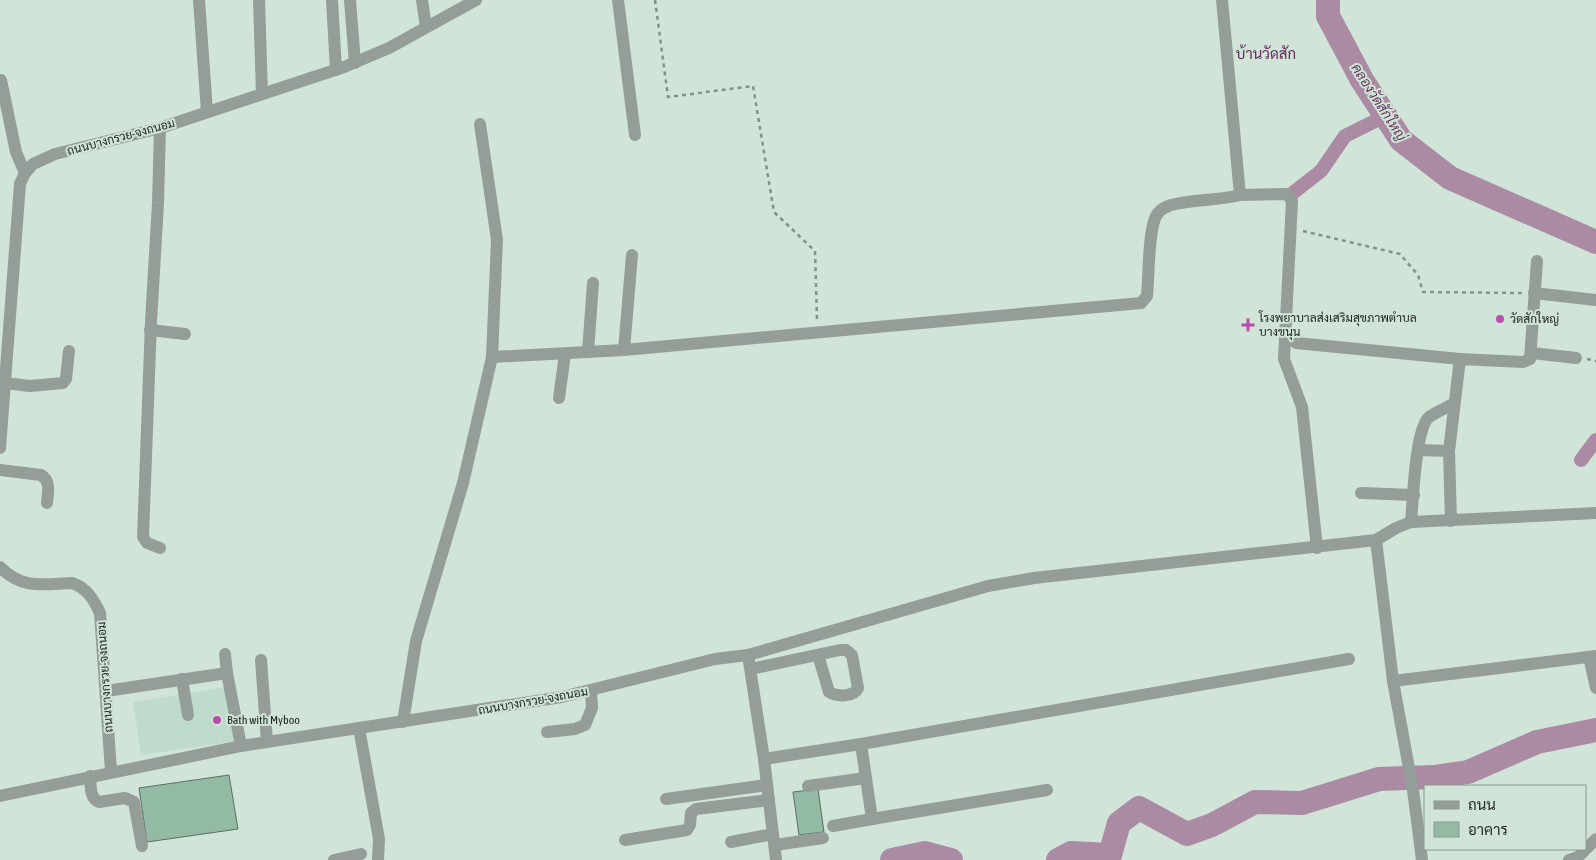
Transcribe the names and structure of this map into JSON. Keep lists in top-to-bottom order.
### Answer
{
  "streets": {
    "street": ["ถนนบางกรวย-จงถนอม"]
  },
  "districts": ["บ้านวัดสัก"],
  "water": ["คลองวัดสักใหญ่"],
  "places": {
    "other": ["วัดสักใหญ่", "Bath with Myboo"],
    "health": ["โรงพยาบาลส่งเสริมสุขภาพตำบล บางขนุน"]
  },
  "legend": ["ถนน", "อาคาร"]
}
